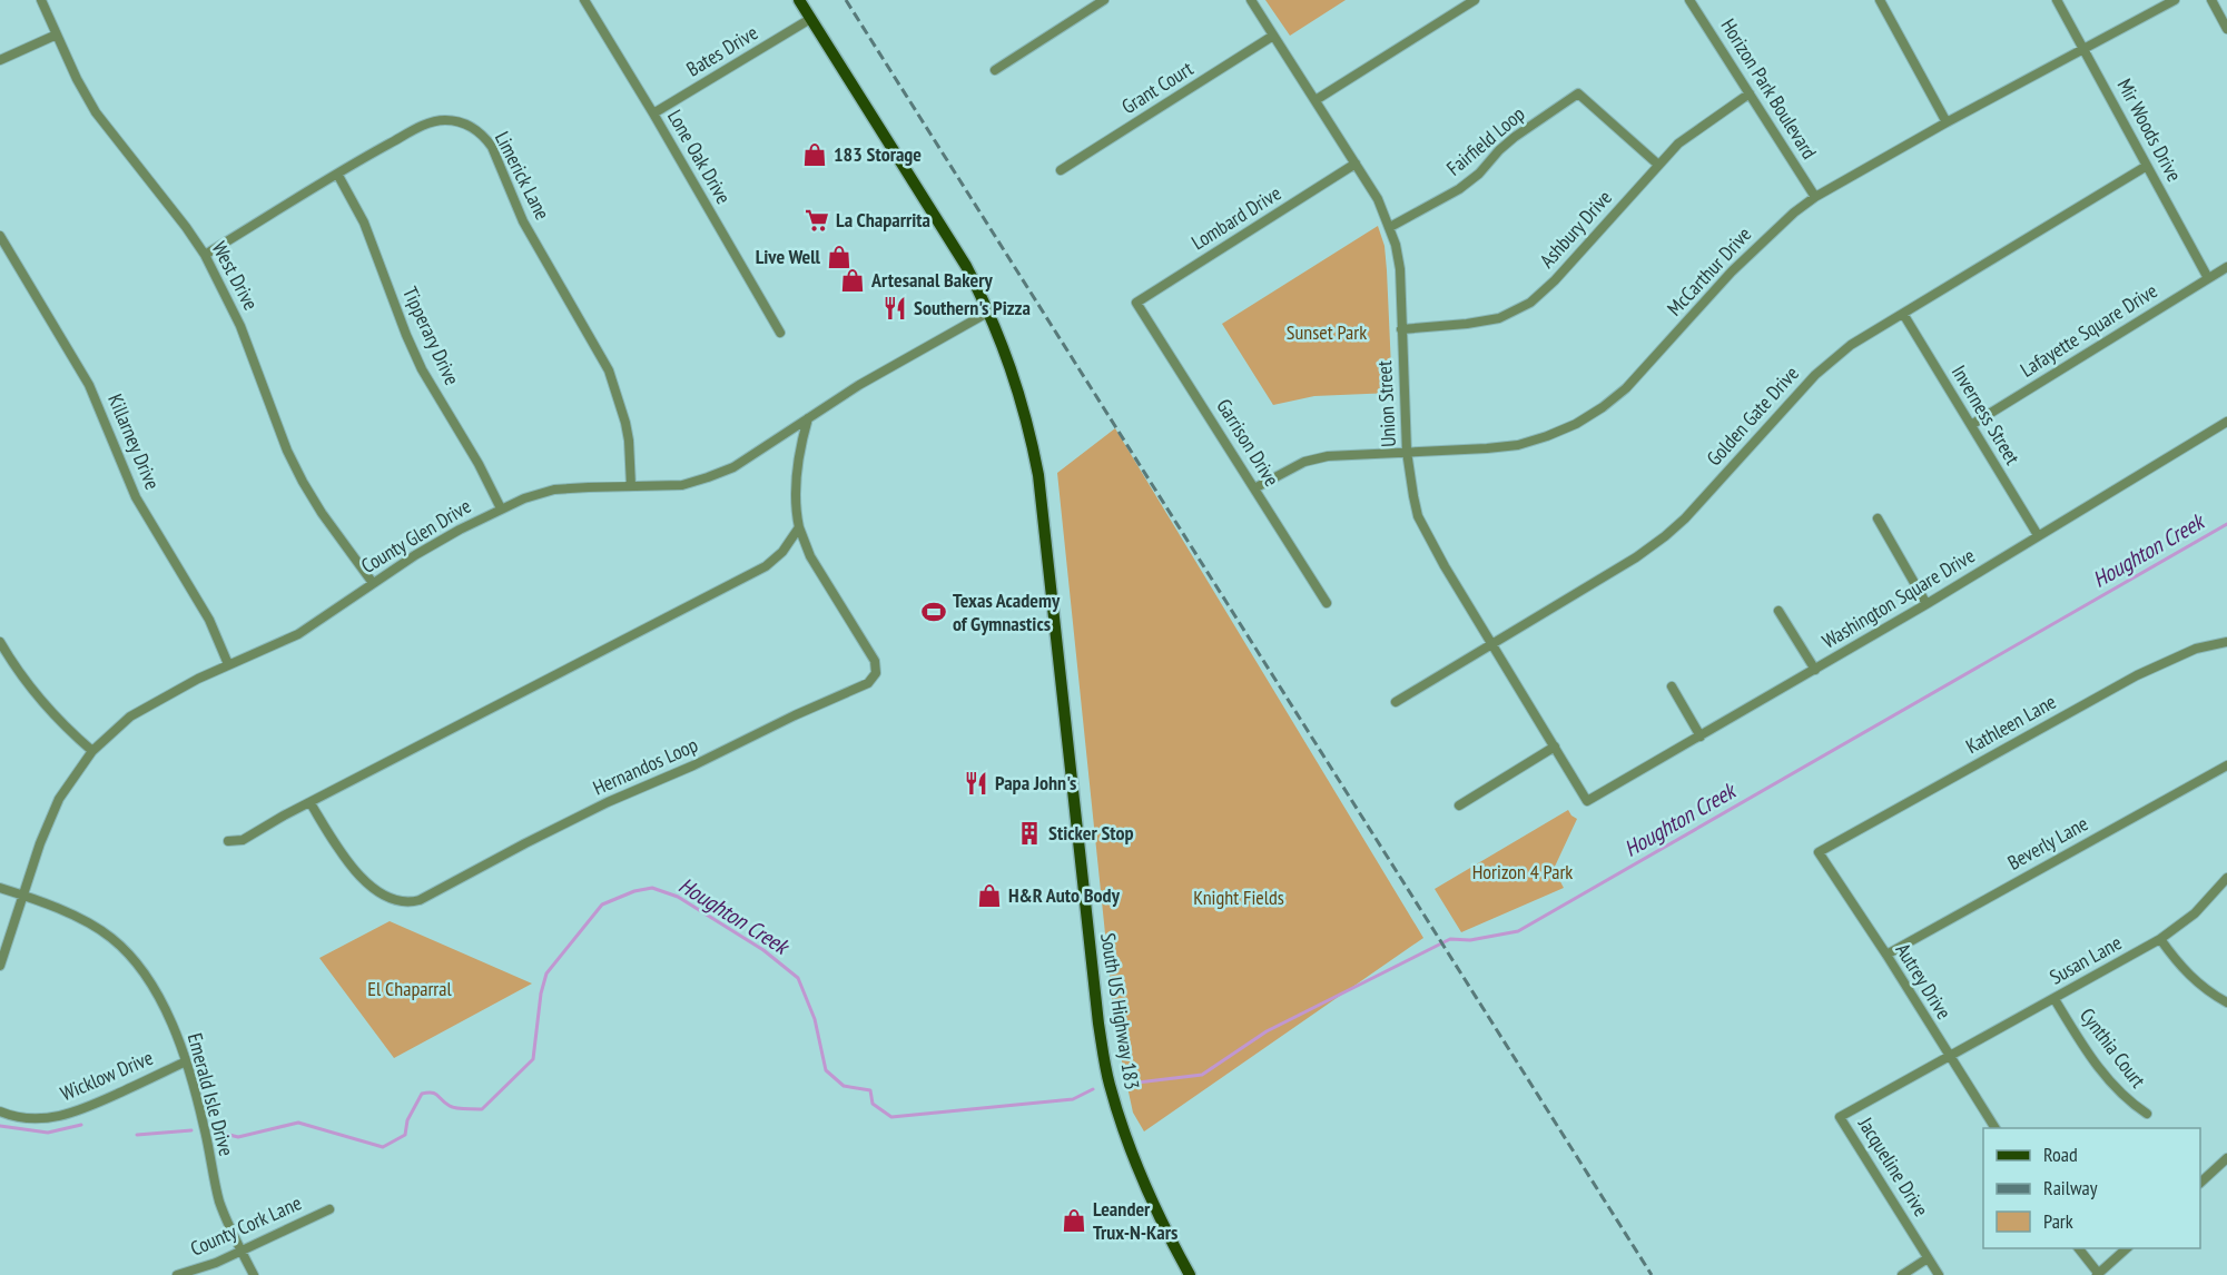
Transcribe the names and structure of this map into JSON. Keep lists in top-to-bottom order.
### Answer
{
  "streets": {
    "main road": ["South US Highway 183"],
    "street": [
      "Bates Drive",
      "Grant Court",
      "Horizon Park Boulevard",
      "Mir Woods Drive",
      "Fairfield Loop",
      "Lone Oak Drive",
      "Limerick Lane",
      "Lombard Drive",
      "Ashbury Drive",
      "McCarthur Drive",
      "West Drive",
      "Lafayette Square Drive",
      "Tipperary Drive",
      "Union Street",
      "Inverness Street",
      "Golden Gate Drive",
      "Killarney Drive",
      "Garrison Drive",
      "County Glen Drive",
      "Washington Square Drive",
      "Kathleen Lane",
      "Hernandos Loop",
      "Beverly Lane",
      "Susan Lane",
      "Autrey Drive",
      "Cynthia Court",
      "Wicklow Drive",
      "Emerald Isle Drive",
      "Jacqueline Drive",
      "County Cork Lane"
    ]
  },
  "crossings": [
    ["Bates Drive", "Lone Oak Drive"],
    ["Bates Drive", "South US Highway 183"],
    ["Grant Court", "Union Street"],
    ["Horizon Park Boulevard", "Ashbury Drive"],
    ["Horizon Park Boulevard", "McCarthur Drive"],
    ["Mir Woods Drive", "McCarthur Drive"],
    ["Mir Woods Drive", "Lafayette Square Drive"],
    ["Mir Woods Drive", "Golden Gate Drive"],
    ["Fairfield Loop", "Ashbury Drive"],
    ["Fairfield Loop", "Union Street"],
    ["Limerick Lane", "West Drive"],
    ["Limerick Lane", "Tipperary Drive"],
    ["Limerick Lane", "County Glen Drive"],
    ["Lombard Drive", "Union Street"],
    ["Lombard Drive", "Garrison Drive"],
    ["Ashbury Drive", "Union Street"],
    ["McCarthur Drive", "Union Street"],
    ["McCarthur Drive", "Garrison Drive"],
    ["West Drive", "County Glen Drive"],
    ["Lafayette Square Drive", "Inverness Street"],
    ["Tipperary Drive", "County Glen Drive"],
    ["Union Street", "Golden Gate Drive"],
    ["Union Street", "Washington Square Drive"],
    ["Inverness Street", "Golden Gate Drive"],
    ["Inverness Street", "Washington Square Drive"],
    ["Killarney Drive", "County Glen Drive"],
    ["County Glen Drive", "Hernandos Loop"],
    ["County Glen Drive", "South US Highway 183"],
    ["County Glen Drive", "Emerald Isle Drive"],
    ["Kathleen Lane", "Autrey Drive"],
    ["Beverly Lane", "Autrey Drive"],
    ["Susan Lane", "Autrey Drive"],
    ["Susan Lane", "Cynthia Court"],
    ["Susan Lane", "Jacqueline Drive"],
    ["Autrey Drive", "Jacqueline Drive"],
    ["Wicklow Drive", "Emerald Isle Drive"],
    ["Emerald Isle Drive", "County Cork Lane"]
  ],
  "water": ["Houghton Creek"],
  "parks": [
    "Sunset Park",
    "Horizon 4 Park",
    "Knight Fields",
    "El Chaparral"
  ],
  "places": {
    "shop": [
      "183 Storage",
      "Live Well",
      "Artesanal Bakery",
      "H&R Auto Body",
      "Leander Trux-N-Kars"
    ],
    "supermarket": ["La Chaparrita"],
    "restaurant": ["Southern's Pizza", "Papa John's"],
    "sports": ["Texas Academy of Gymnastics"],
    "building": ["Sticker Stop"]
  },
  "legend": ["Road", "Railway", "Park"]
}
